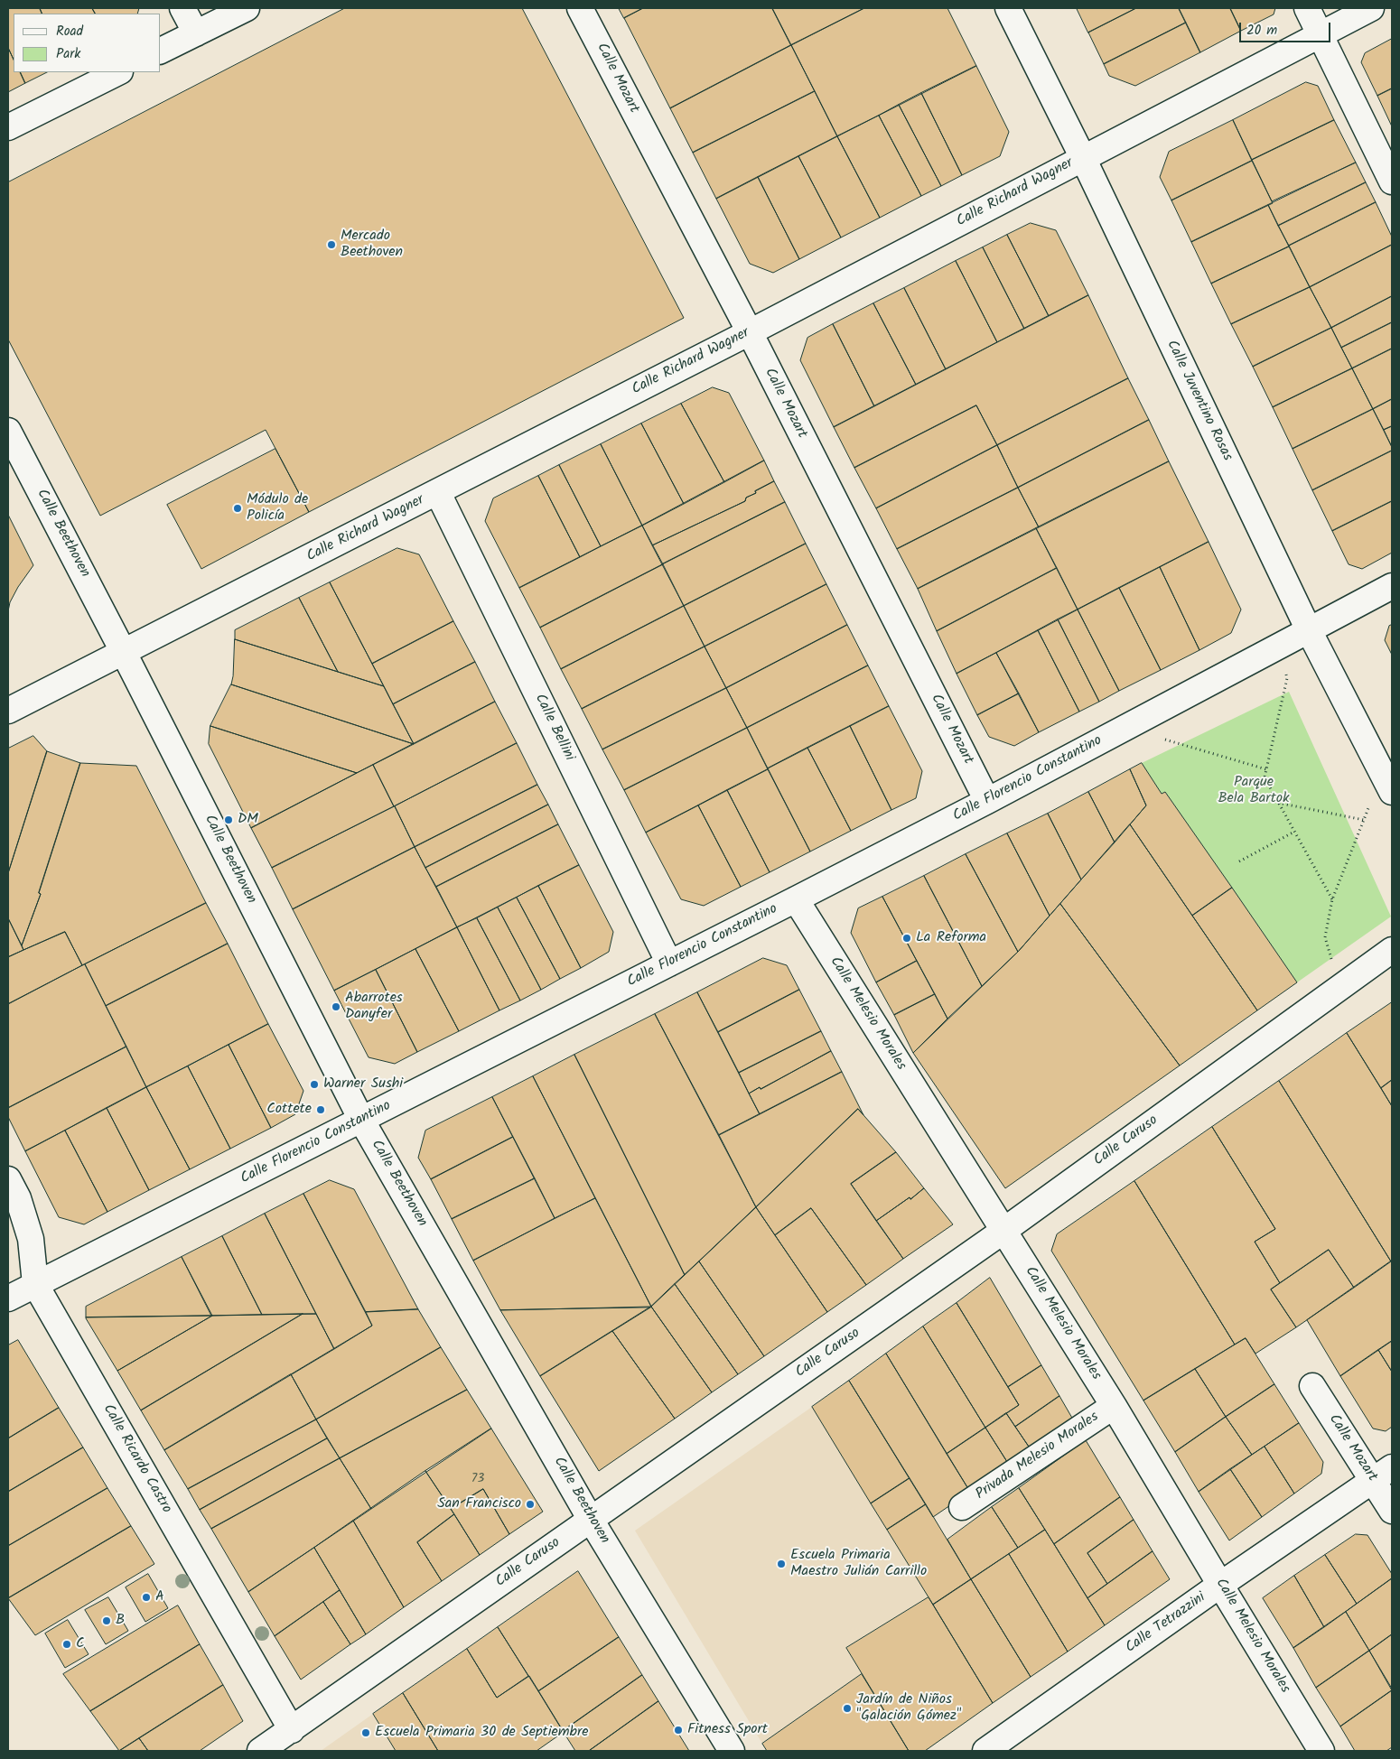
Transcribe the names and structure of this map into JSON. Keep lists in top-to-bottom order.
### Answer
{
  "streets": {
    "street": [
      "Calle Mozart",
      "Calle Richard Wagner",
      "Calle Juventino Rosas",
      "Calle Beethoven",
      "Calle Bellini",
      "Calle Florencio Constantino",
      "Calle Melesio Morales",
      "Calle Caruso",
      "Privada Melesio Morales",
      "Calle Ricardo Castro",
      "Calle Tetrazzini"
    ]
  },
  "crossings": [
    ["Calle Mozart", "Calle Richard Wagner"],
    ["Calle Mozart", "Calle Florencio Constantino"],
    ["Calle Mozart", "Calle Tetrazzini"],
    ["Calle Richard Wagner", "Calle Juventino Rosas"],
    ["Calle Richard Wagner", "Calle Beethoven"],
    ["Calle Richard Wagner", "Calle Bellini"],
    ["Calle Juventino Rosas", "Calle Florencio Constantino"],
    ["Calle Beethoven", "Calle Florencio Constantino"],
    ["Calle Beethoven", "Calle Caruso"],
    ["Calle Bellini", "Calle Florencio Constantino"],
    ["Calle Florencio Constantino", "Calle Melesio Morales"],
    ["Calle Florencio Constantino", "Calle Ricardo Castro"],
    ["Calle Melesio Morales", "Calle Caruso"],
    ["Calle Melesio Morales", "Privada Melesio Morales"],
    ["Calle Melesio Morales", "Calle Tetrazzini"],
    ["Calle Caruso", "Calle Ricardo Castro"]
  ],
  "parks": ["Parque Bela Bartok"],
  "places": [
    "Mercado Beethoven",
    "Módulo de Policía",
    "DM",
    "La Reforma",
    "Abarrotes Danyfer",
    "Warner Sushi",
    "Cottete",
    "San Francisco",
    "Escuela Primaria Maestro Julián Carrillo",
    "A",
    "B",
    "C",
    "Jardín de Niños \"Galación Gómez\"",
    "Fitness Sport",
    "Escuela Primaria 30 de Septiembre"
  ],
  "house_numbers": ["73"],
  "legend": ["Road", "Park"],
  "scale_bar": "20 m"
}
